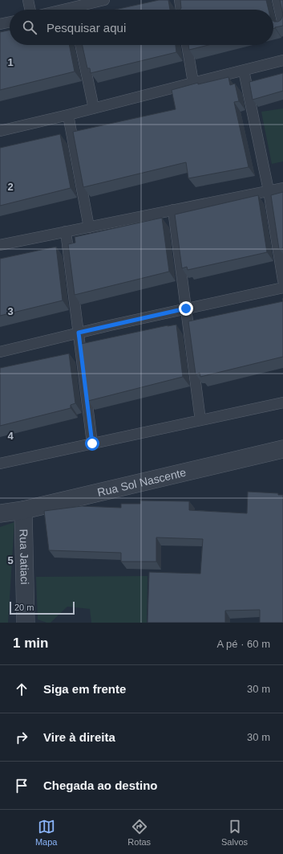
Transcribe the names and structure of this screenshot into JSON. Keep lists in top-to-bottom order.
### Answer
{
  "streets": {
    "street": ["Rua Sol Nascente", "Rua Jatiaci"]
  },
  "crossings": [
    ["Rua Sol Nascente", "Rua Jatiaci"]
  ],
  "scale_bar": "20 m",
  "page": {
    "search": "Pesquisar aqui",
    "scale": "20 m",
    "heading": ["1 min", "A pé · 60 m"],
    "list": [
      ["Siga em frente", "30 m"],
      ["Vire à direita", "30 m"],
      "Chegada ao destino"
    ],
    "nav": ["Mapa", "Rotas", "Salvos"]
  },
  "grid": {
    "rows": [
      "1",
      "2",
      "3",
      "4",
      "5"
    ]
  }
}
